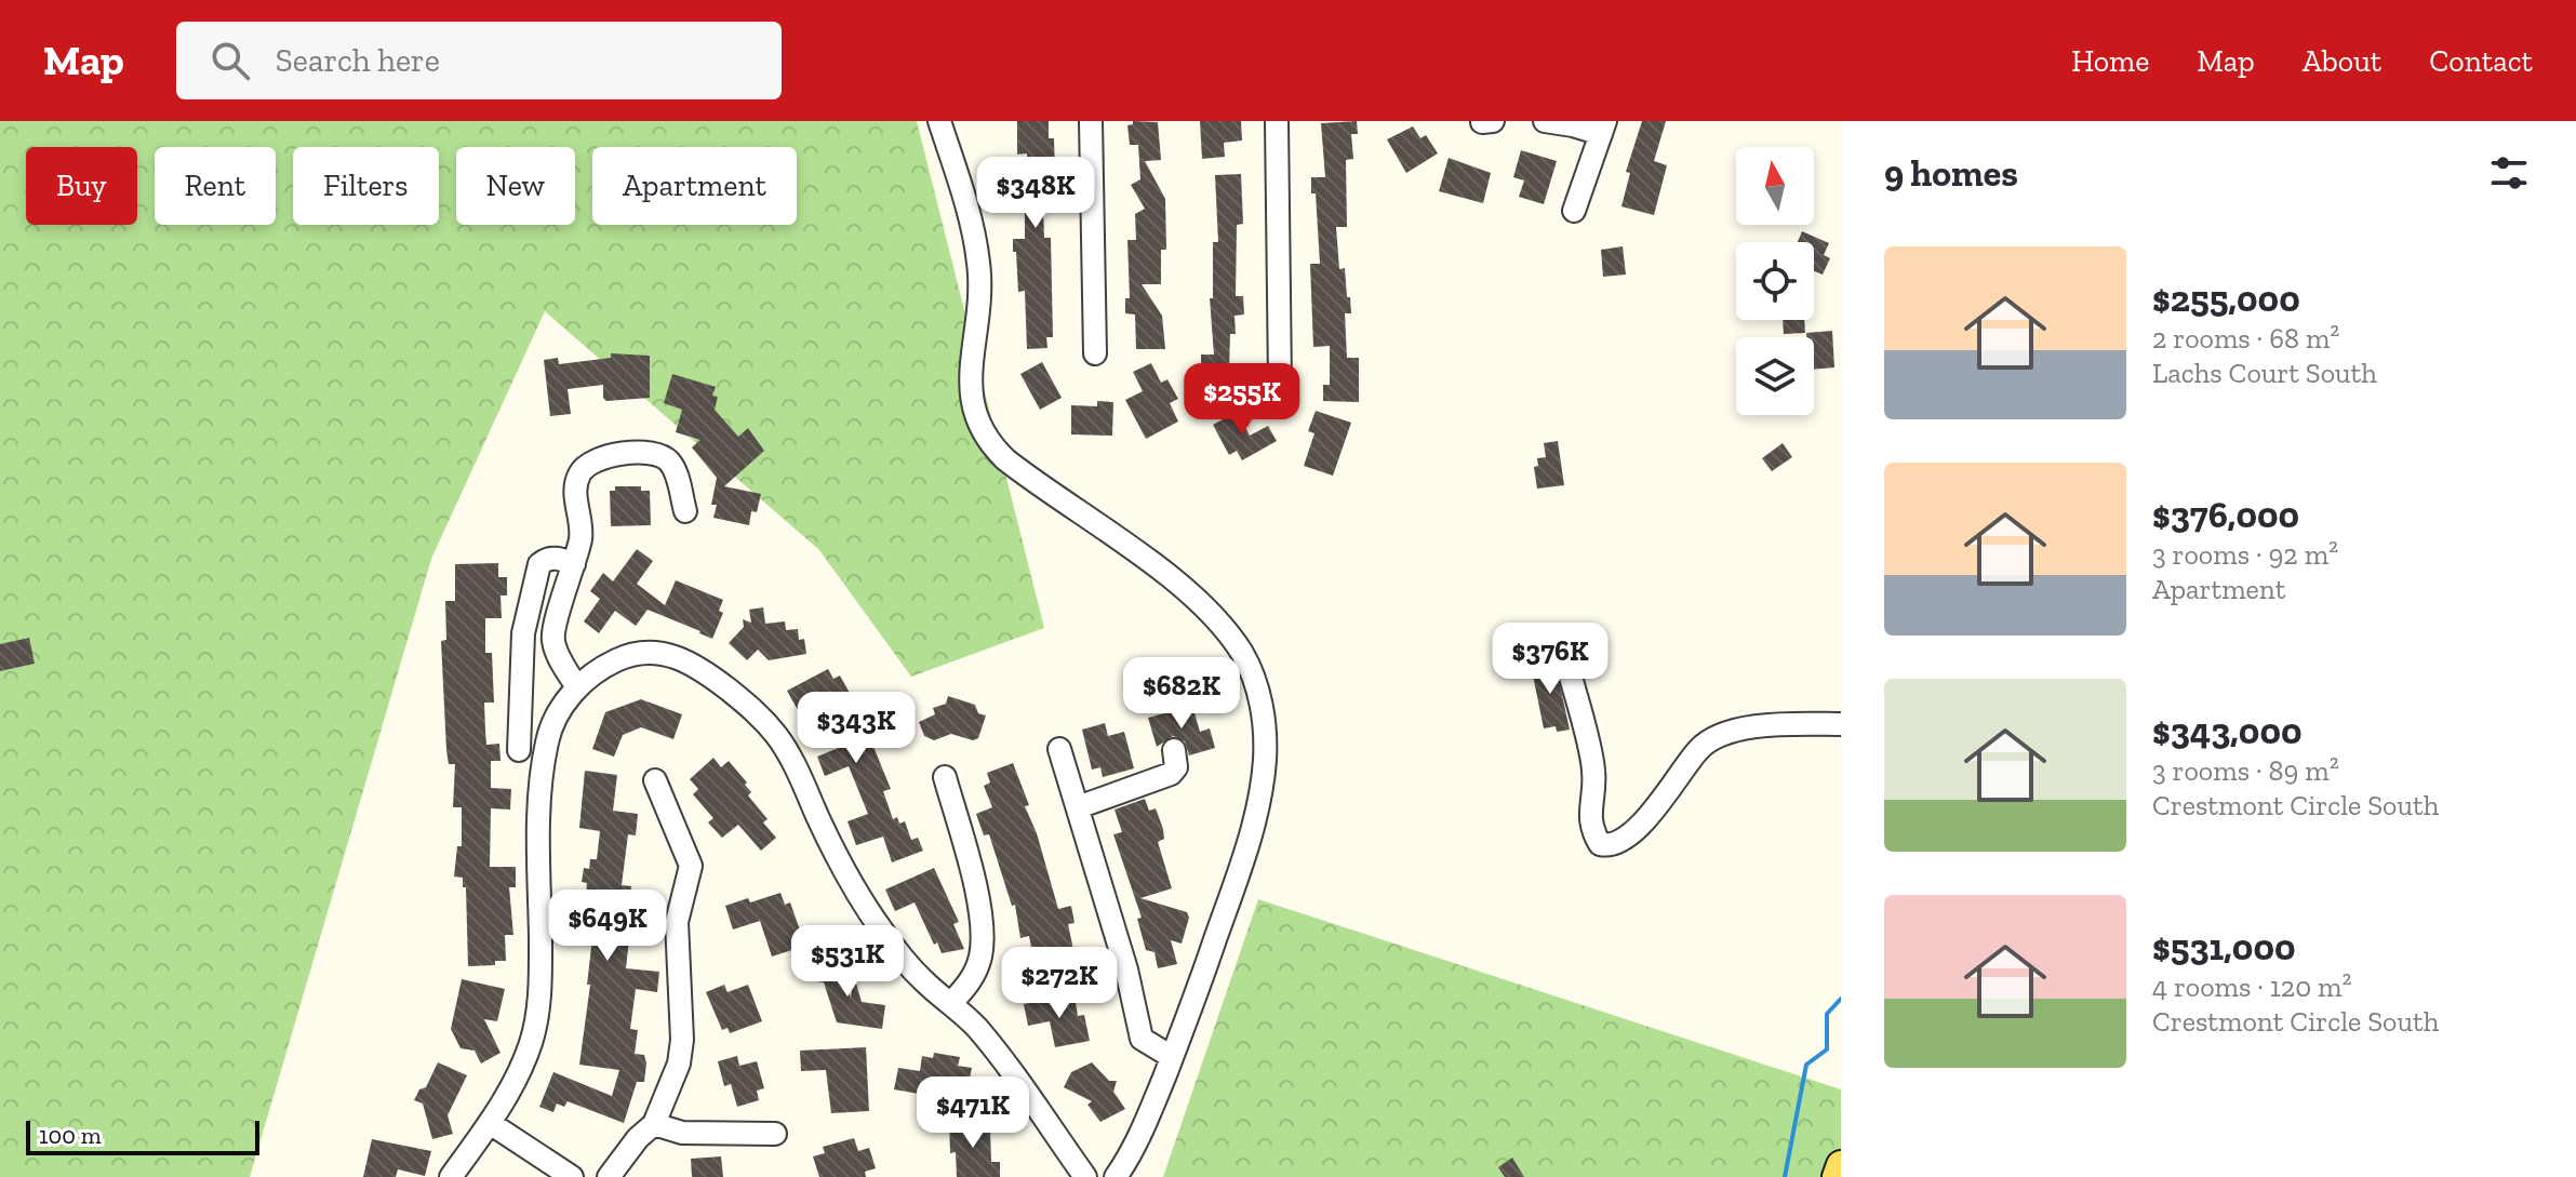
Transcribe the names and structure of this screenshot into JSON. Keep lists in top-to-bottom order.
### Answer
{
  "scale_bar": "100 m",
  "north": "top",
  "page": {
    "header": "Map",
    "search": "Search here",
    "nav": [
      "Home",
      "Map",
      "About",
      "Contact"
    ],
    "heading": "9 homes",
    "chip": [
      "Buy",
      "Rent",
      "Filters",
      "New",
      "Apartment"
    ],
    "price": [
      "$348K",
      "$255K",
      "$376K",
      "$682K",
      "$343K",
      "$649K",
      "$531K",
      "$272K",
      "$471K"
    ],
    "list": [
      {
        "name": "$255,000",
        "note": "2 rooms · 68 m² · Lachs Court South"
      },
      {
        "name": "$376,000",
        "note": "3 rooms · 92 m² · Apartment"
      },
      {
        "name": "$343,000",
        "note": "3 rooms · 89 m² · Crestmont Circle South"
      },
      {
        "name": "$531,000",
        "note": "4 rooms · 120 m² · Crestmont Circle South"
      }
    ],
    "scale": "100 m"
  }
}
